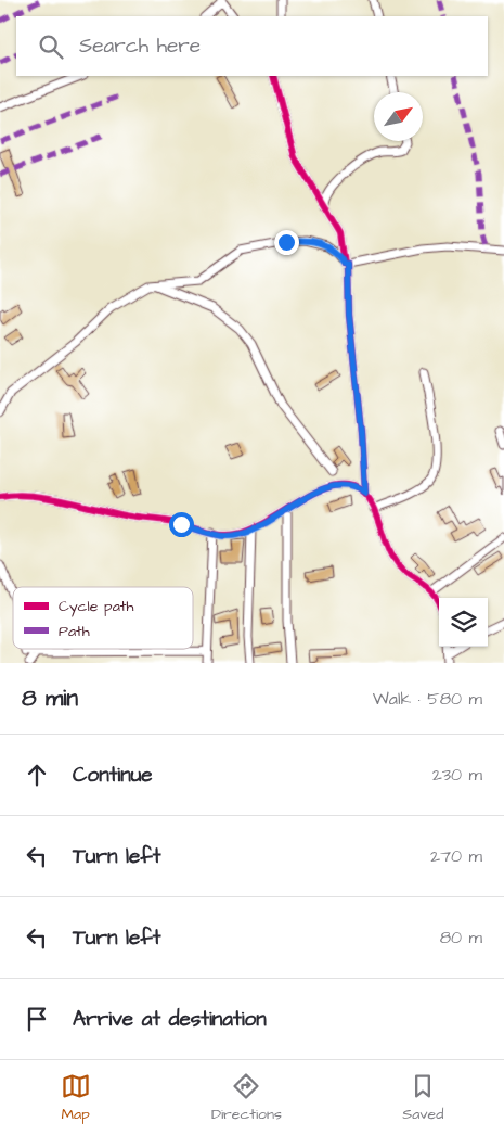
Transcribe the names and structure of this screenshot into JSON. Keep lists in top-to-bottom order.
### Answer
{
  "legend": ["Cycle path", "Path"],
  "north": "top right",
  "page": {
    "search": "Search here",
    "heading": ["8 min", "Walk · 580 m"],
    "list": [
      ["Continue", "230 m"],
      ["Turn left", "270 m"],
      ["Turn left", "80 m"],
      "Arrive at destination"
    ],
    "nav": ["Map", "Directions", "Saved"]
  }
}
